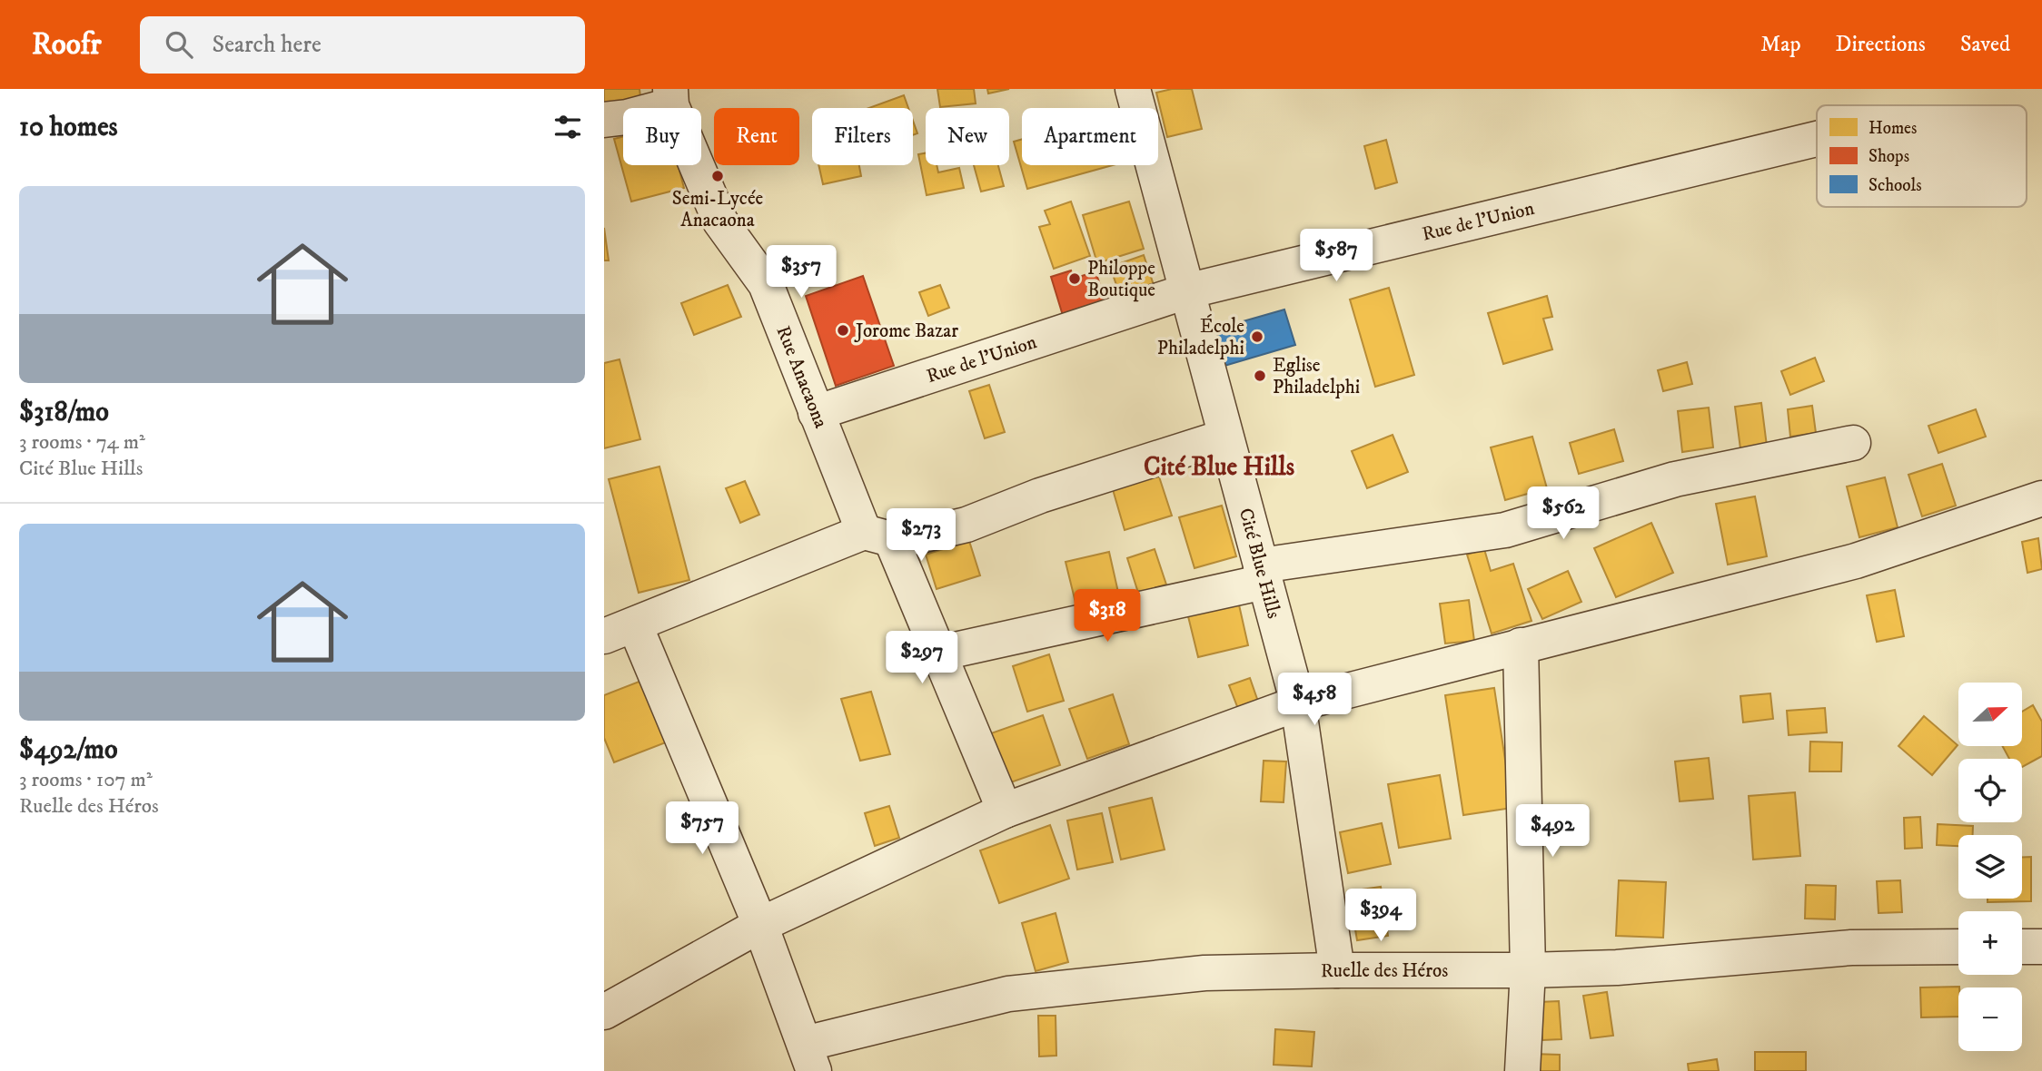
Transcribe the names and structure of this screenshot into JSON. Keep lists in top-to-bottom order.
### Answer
{
  "streets": {
    "street": [
      "Rue de l'Union",
      "Rue Anacaona",
      "Cité Blue Hills",
      "Ruelle des Héros"
    ]
  },
  "crossings": [
    ["Rue de l'Union", "Rue Anacaona"],
    ["Rue de l'Union", "Cité Blue Hills"],
    ["Cité Blue Hills", "Ruelle des Héros"]
  ],
  "districts": ["Cité Blue Hills"],
  "places": [
    "Semi-Lycée Anacaona",
    "Philoppe Boutique",
    "Jorome Bazar",
    "École Philadelphi",
    "Eglise Philadelphi"
  ],
  "legend": ["Homes", "Shops", "Schools"],
  "north": "right",
  "page": {
    "header": "Roofr",
    "search": "Search here",
    "nav": ["Map", "Directions", "Saved"],
    "heading": "10 homes",
    "chip": [
      "Buy",
      "Rent",
      "Filters",
      "New",
      "Apartment"
    ],
    "list": [
      {
        "name": "$318/mo",
        "note": "3 rooms · 74 m² · Cité Blue Hills"
      },
      {
        "name": "$492/mo",
        "note": "3 rooms · 107 m² · Ruelle des Héros"
      }
    ],
    "price": [
      "$587",
      "$357",
      "$562",
      "$273",
      "$318",
      "$297",
      "$458",
      "$757",
      "$492",
      "$394"
    ],
    "map_buttons": ["+", "−"]
  }
}
